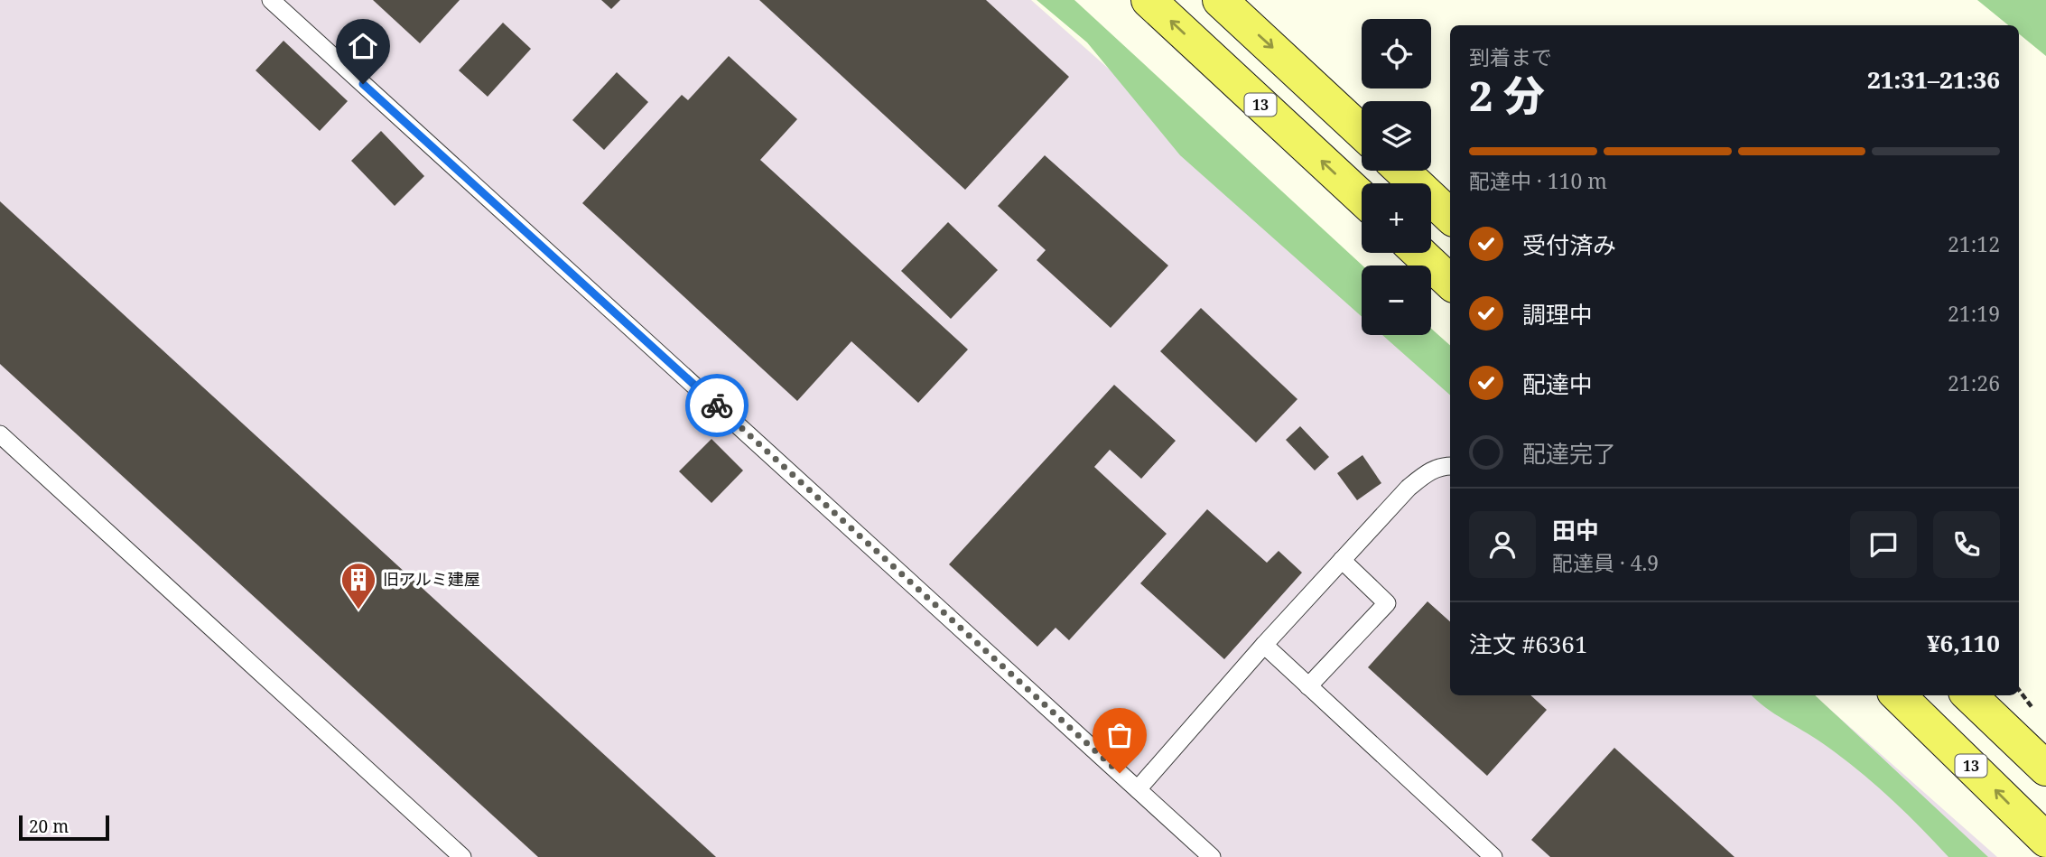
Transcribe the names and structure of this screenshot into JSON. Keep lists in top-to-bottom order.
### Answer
{
  "streets": {
    "main road": ["13"]
  },
  "places": {
    "building": ["旧アルミ建屋"]
  },
  "scale_bar": "20 m",
  "page": {
    "map_buttons": ["+", "−"],
    "heading": ["2 分", "到着まで", "21:31–21:36"],
    "panel": [
      "田中",
      "配達員 · 4.9",
      "注文 #6361",
      "¥6,110"
    ],
    "bar": "配達中 · 110 m",
    "list": [
      ["受付済み", "21:12"],
      ["調理中", "21:19"],
      ["配達中", "21:26"],
      "配達完了"
    ],
    "scale": "20 m"
  }
}
